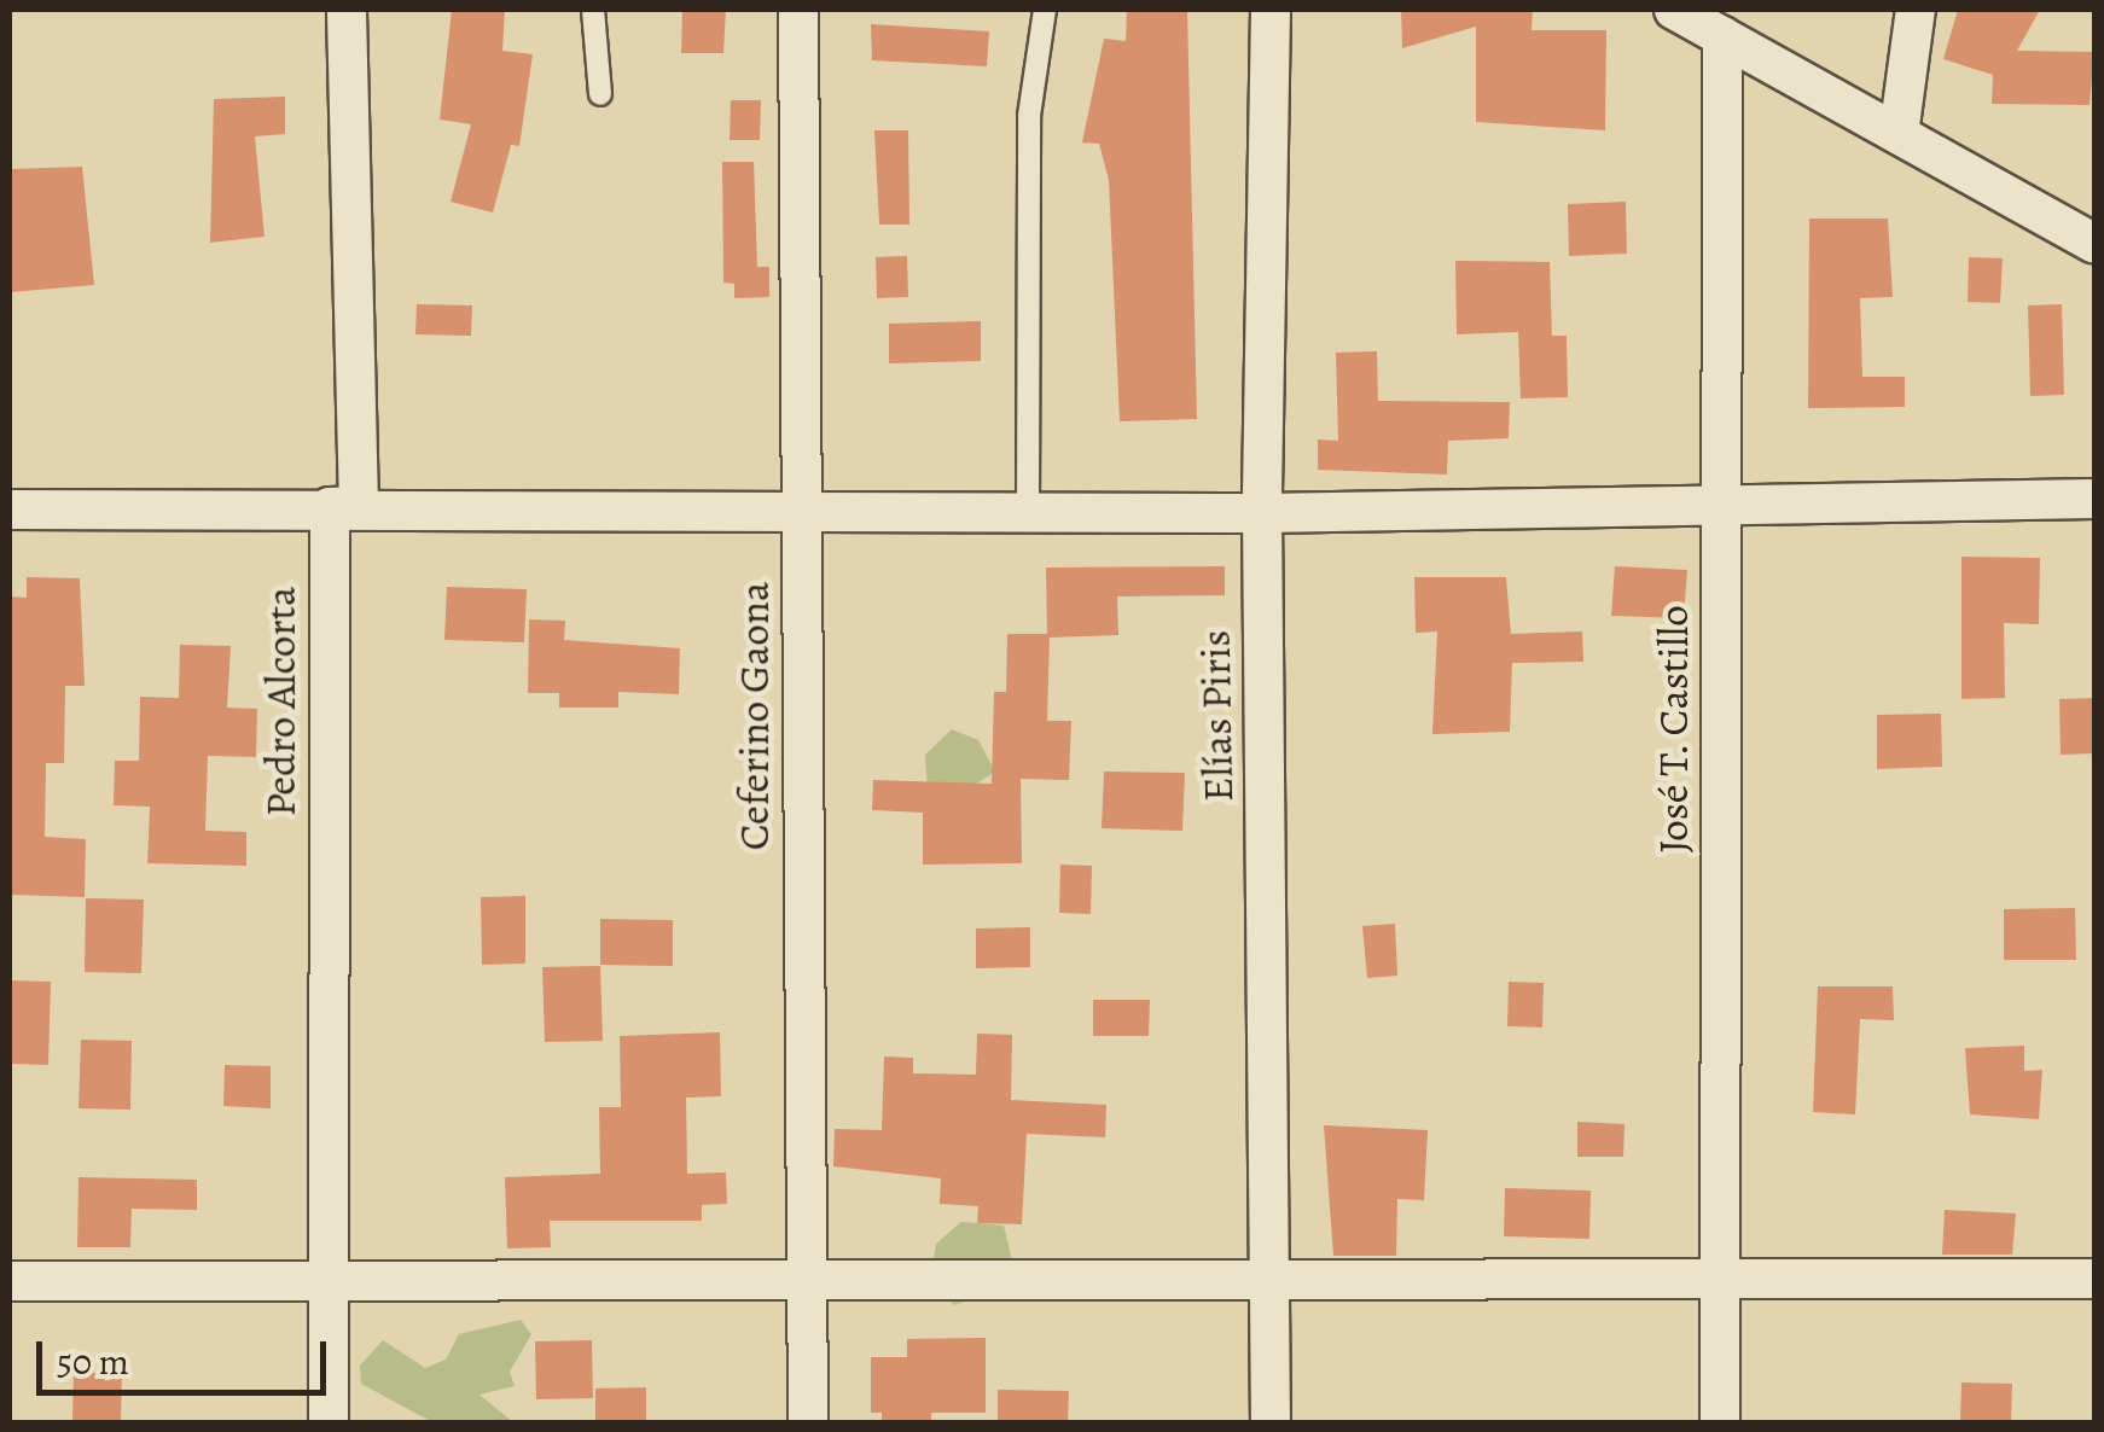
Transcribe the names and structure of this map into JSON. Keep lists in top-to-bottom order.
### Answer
{
  "streets": {
    "street": [
      "Pedro Alcorta",
      "Ceferino Gaona",
      "Elías Piris",
      "José T. Castillo"
    ]
  },
  "scale_bar": "50 m"
}
